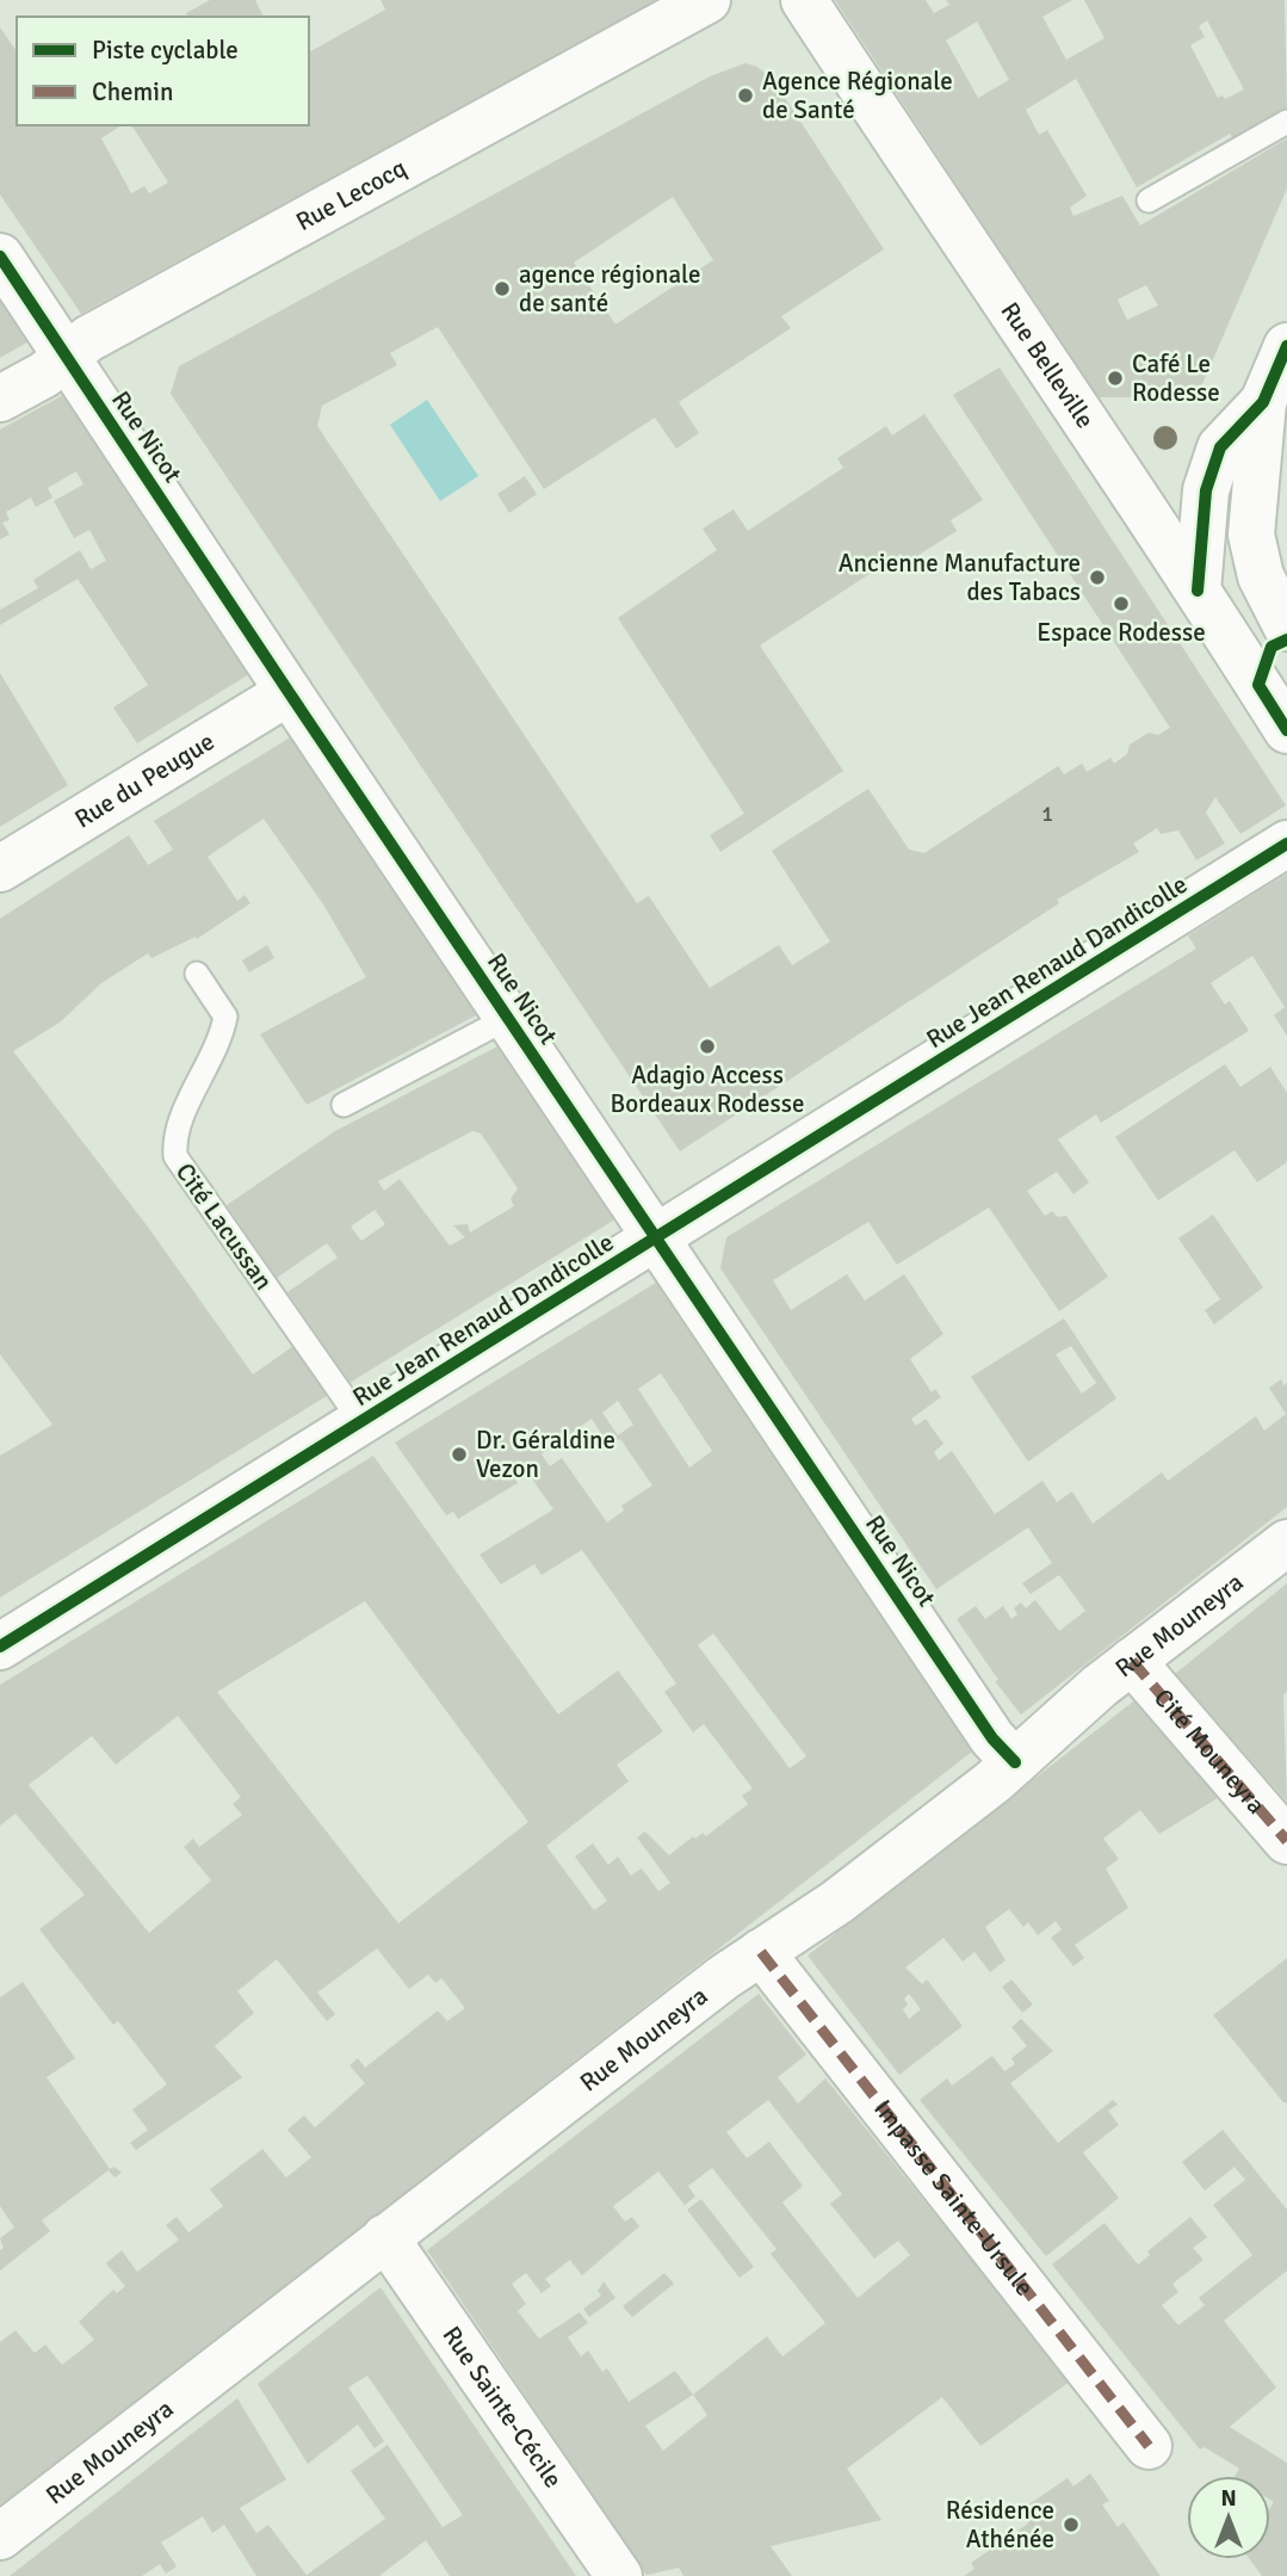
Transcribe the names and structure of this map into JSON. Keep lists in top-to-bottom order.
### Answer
{
  "streets": {
    "street": [
      "Rue Lecocq",
      "Rue Belleville",
      "Rue Nicot",
      "Rue du Peugue",
      "Rue Jean Renaud Dandicolle",
      "Rue Mouneyra",
      "Cité Mouneyra",
      "Impasse Sainte-Ursule",
      "Rue Sainte-Cécile"
    ],
    "lane": ["Cité Lacussan"]
  },
  "crossings": [
    ["Rue Lecocq", "Rue Nicot"],
    ["Rue Nicot", "Rue du Peugue"],
    ["Rue Nicot", "Rue Jean Renaud Dandicolle"],
    ["Rue Nicot", "Rue Mouneyra"],
    ["Rue Jean Renaud Dandicolle", "Cité Lacussan"],
    ["Rue Mouneyra", "Cité Mouneyra"],
    ["Rue Mouneyra", "Impasse Sainte-Ursule"],
    ["Rue Mouneyra", "Rue Sainte-Cécile"]
  ],
  "places": [
    "Agence Régionale de Santé",
    "agence régionale de santé",
    "Café Le Rodesse",
    "Ancienne Manufacture des Tabacs",
    "Espace Rodesse",
    "Adagio Access Bordeaux Rodesse",
    "Dr. Géraldine Vezon",
    "Résidence Athénée"
  ],
  "house_numbers": ["1"],
  "legend": ["Piste cyclable", "Chemin"],
  "north": "top"
}
